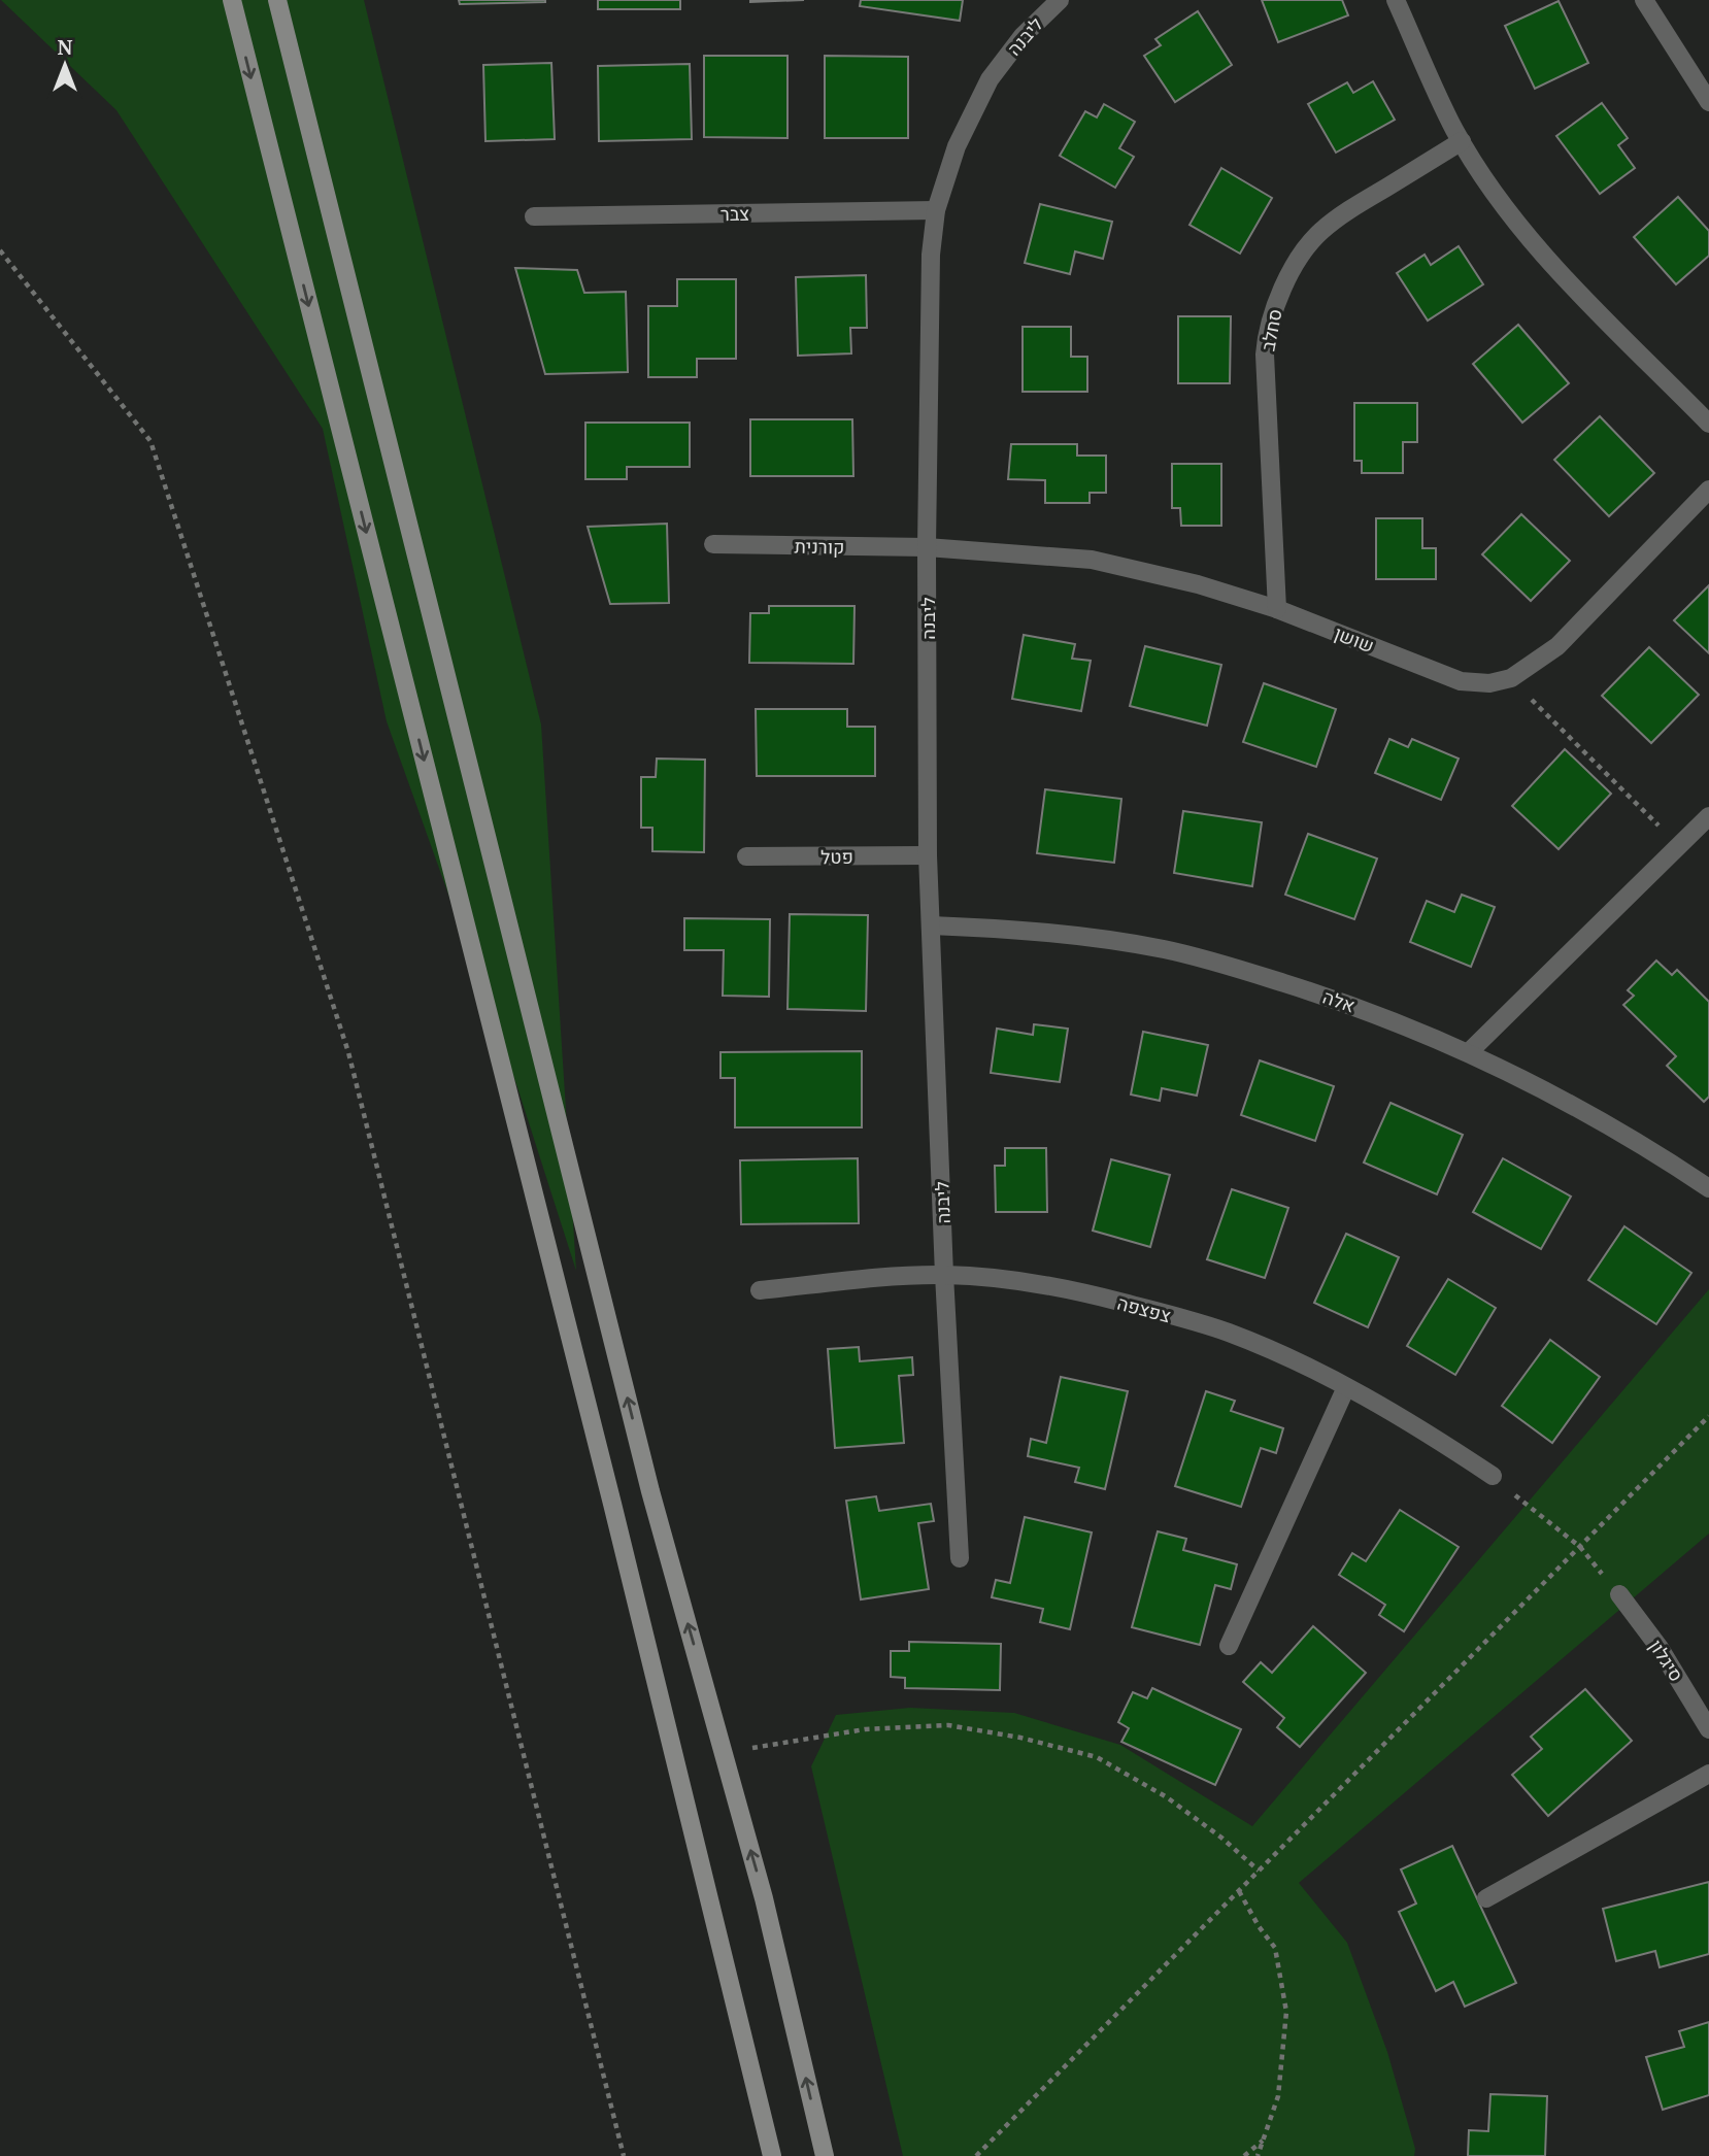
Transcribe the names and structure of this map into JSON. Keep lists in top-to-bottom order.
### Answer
{
  "streets": {
    "street": [
      "ליבנה",
      "צבר",
      "סחלב",
      "קורנית",
      "שושן",
      "פטל",
      "אלה",
      "צפצפה",
      "סיגלון"
    ]
  },
  "crossings": [
    ["ליבנה", "צבר"],
    ["ליבנה", "קורנית"],
    ["ליבנה", "שושן"],
    ["ליבנה", "פטל"],
    ["ליבנה", "אלה"],
    ["ליבנה", "צפצפה"],
    ["סחלב", "שושן"],
    ["קורנית", "שושן"]
  ],
  "north": "top"
}
